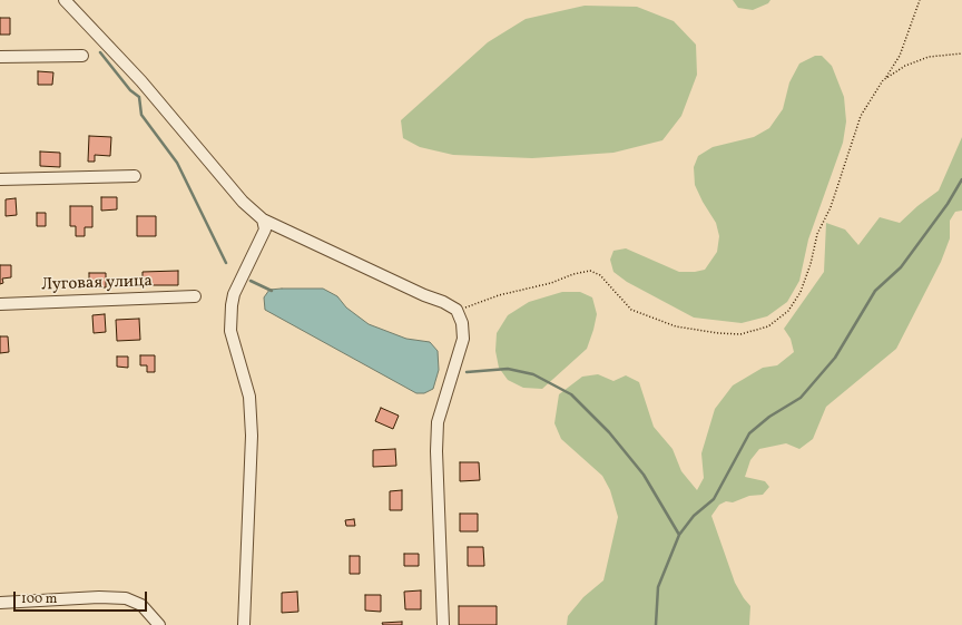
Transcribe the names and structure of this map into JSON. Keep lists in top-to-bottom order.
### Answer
{
  "streets": {
    "street": ["Луговая улица"]
  },
  "scale_bar": "100 m"
}
